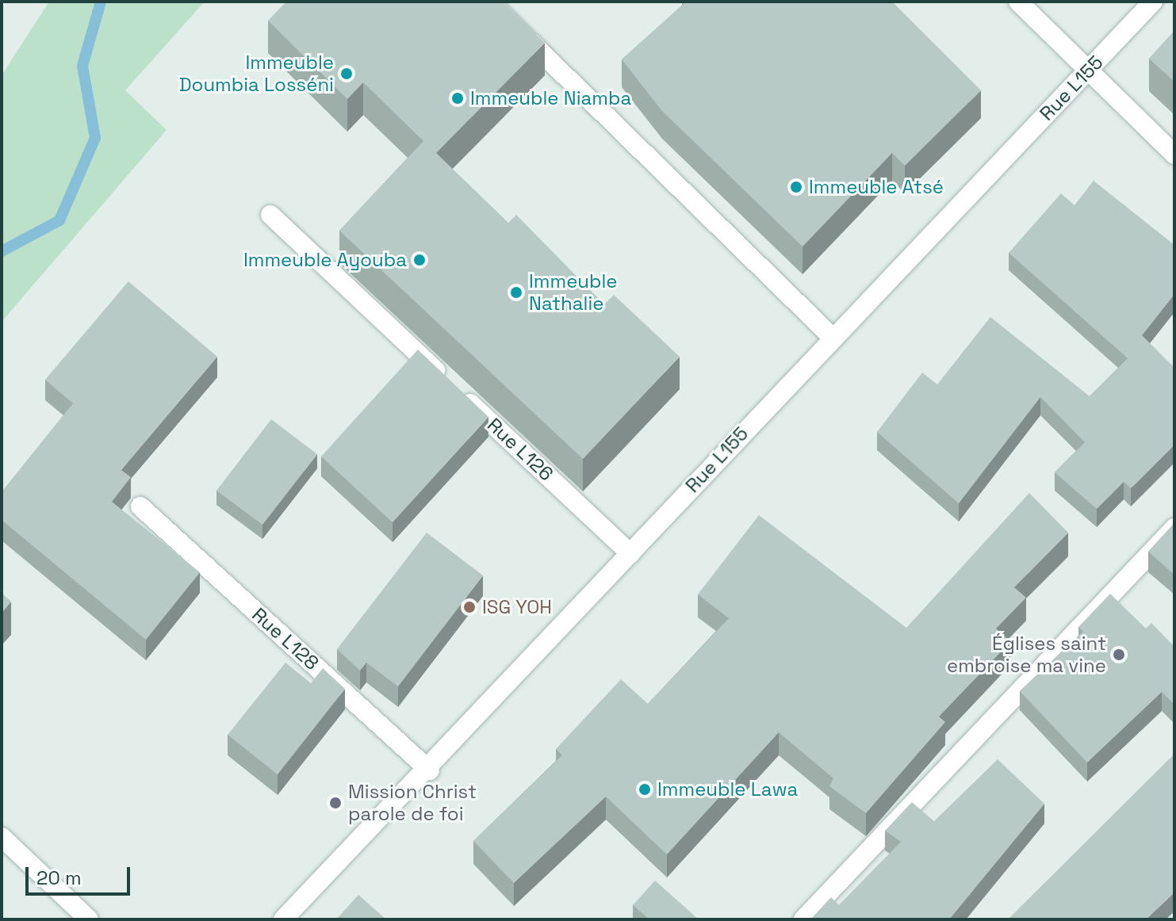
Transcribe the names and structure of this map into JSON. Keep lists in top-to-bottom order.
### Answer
{
  "streets": {
    "street": ["Rue L155", "Rue L126", "Rue L128"]
  },
  "crossings": [
    ["Rue L155", "Rue L126"],
    ["Rue L155", "Rue L128"]
  ],
  "places": [
    "Immeuble Doumbia Losséni",
    "Immeuble Niamba",
    "Immeuble Atsé",
    "Immeuble Ayouba",
    "Immeuble Nathalie",
    "ISG YOH",
    "Églises saint embroise ma vine",
    "Immeuble Lawa",
    "Mission Christ parole de foi"
  ],
  "scale_bar": "20 m"
}
